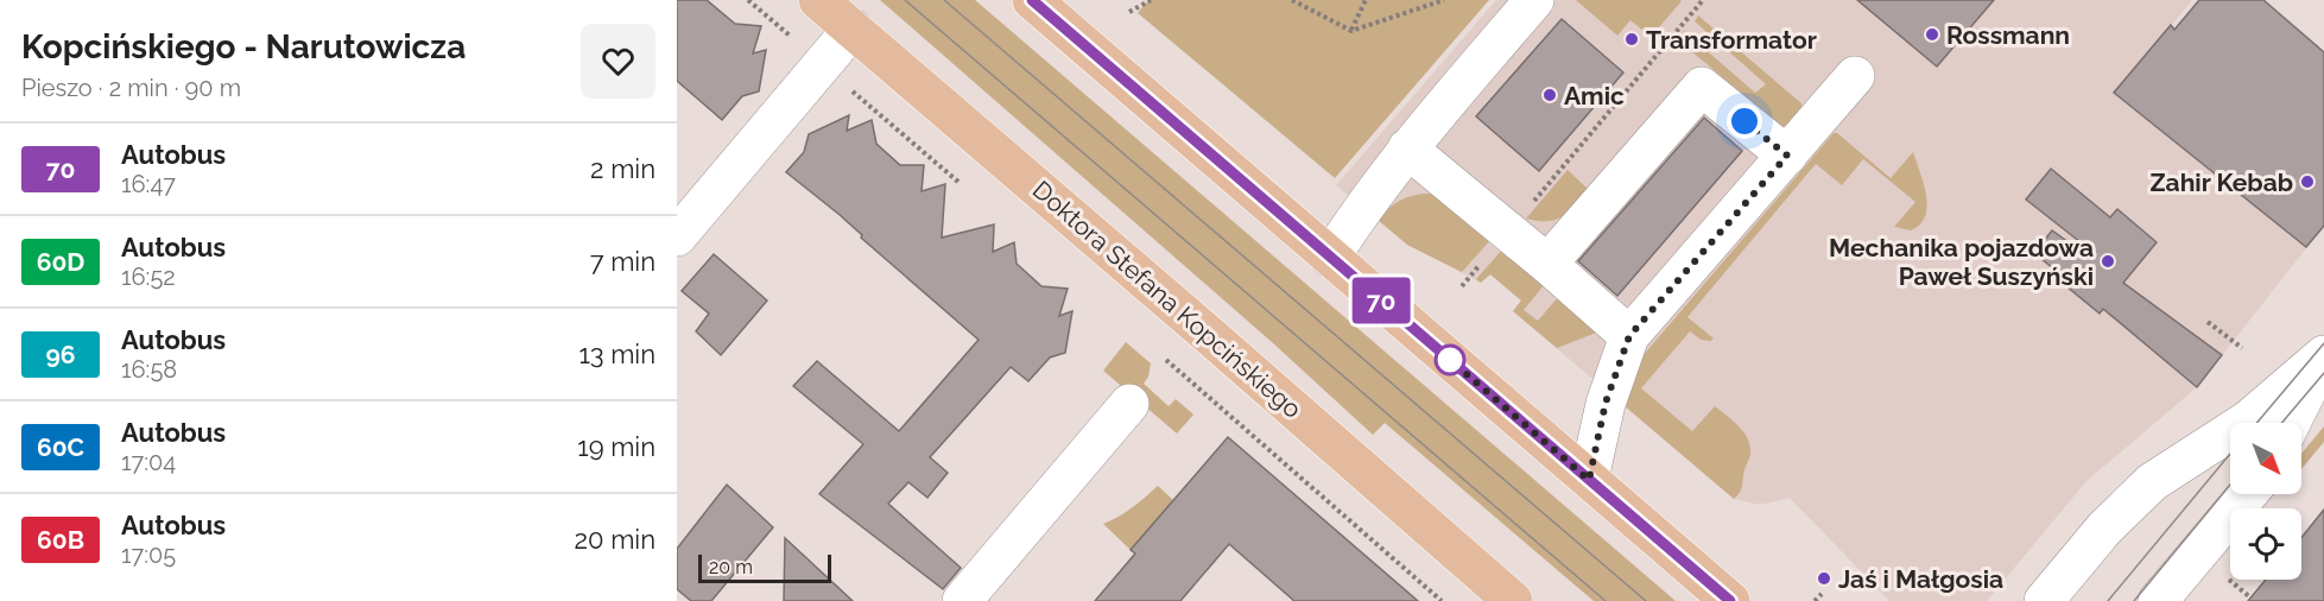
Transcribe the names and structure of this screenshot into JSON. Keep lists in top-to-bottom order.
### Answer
{
  "streets": {
    "main road": ["Doktora Stefana Kopcińskiego"]
  },
  "places": [
    "Rossmann",
    "Transformator",
    "Amic",
    "Zahir Kebab",
    "Mechanika pojazdowa Paweł Suszyński",
    "Jaś i Małgosia"
  ],
  "lines": ["bus line 70"],
  "scale_bar": "20 m",
  "north": "bottom right",
  "page": {
    "heading": ["Kopcińskiego - Narutowicza", "Pieszo · 2 min · 90 m"],
    "on_map": "70",
    "list": [
      {
        "mark": "70",
        "name": "Autobus",
        "note": "16:47",
        "value": "2 min"
      },
      {
        "mark": "60D",
        "name": "Autobus",
        "note": "16:52",
        "value": "7 min"
      },
      {
        "mark": "96",
        "name": "Autobus",
        "note": "16:58",
        "value": "13 min"
      },
      {
        "mark": "60C",
        "name": "Autobus",
        "note": "17:04",
        "value": "19 min"
      },
      {
        "mark": "60B",
        "name": "Autobus",
        "note": "17:05",
        "value": "20 min"
      }
    ],
    "scale": "20 m"
  }
}
